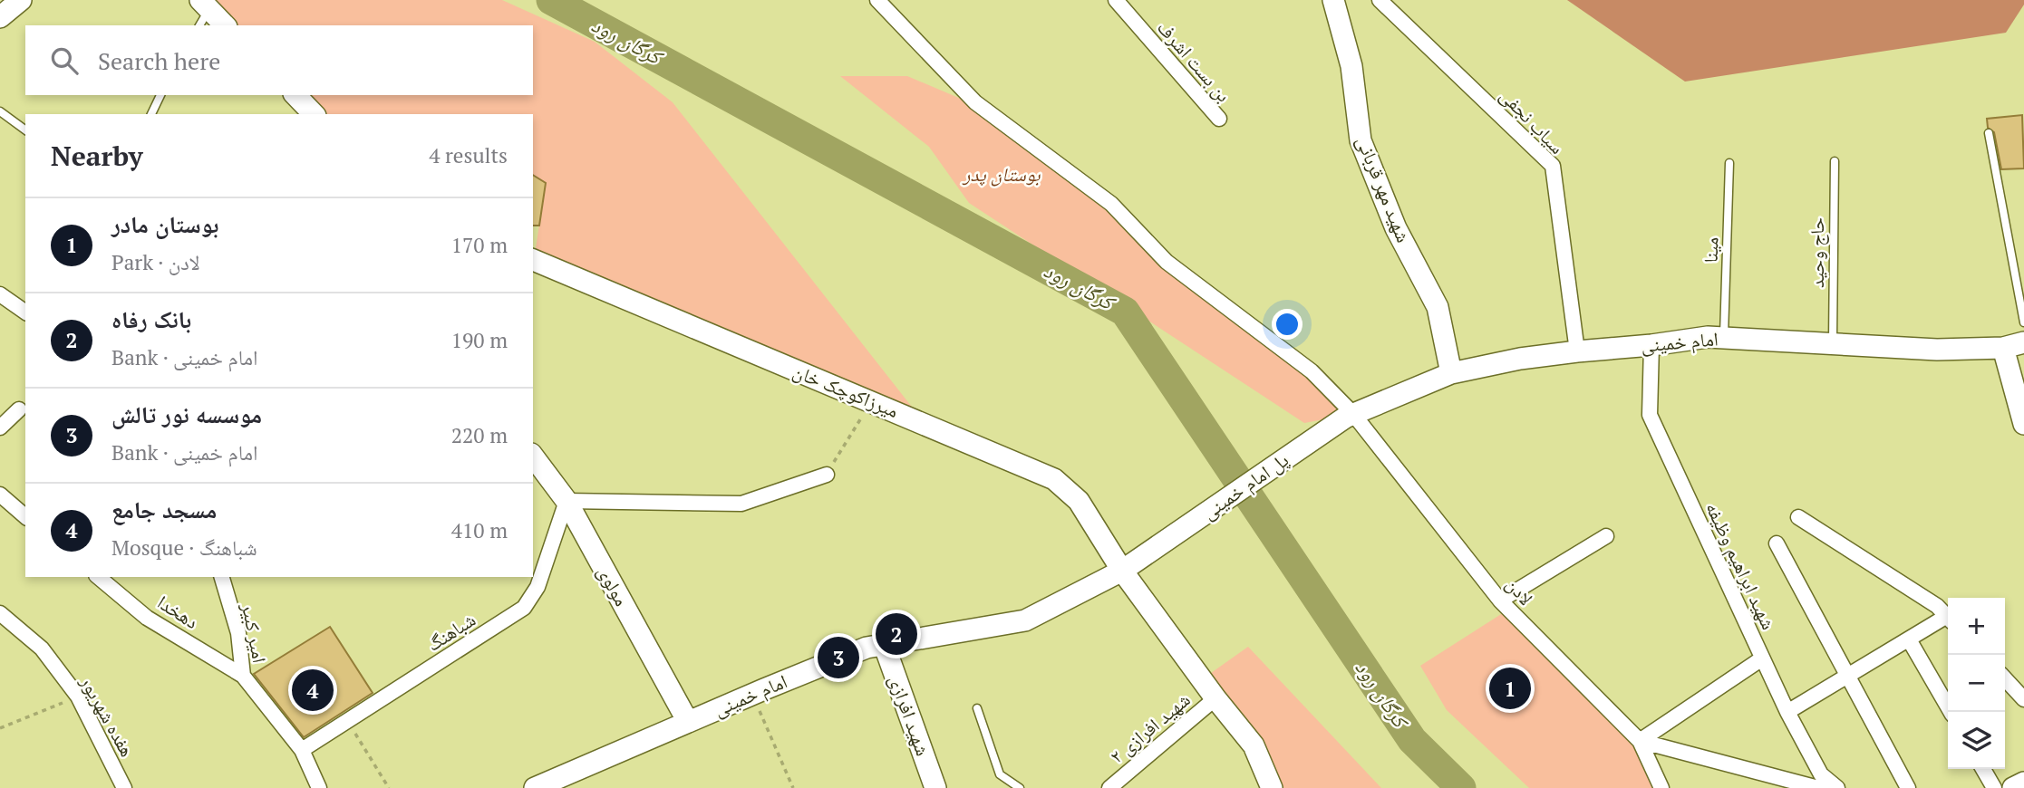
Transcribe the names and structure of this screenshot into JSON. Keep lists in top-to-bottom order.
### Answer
{
  "streets": {
    "street": [
      "بن بست اشرف",
      "سیاب نجفی",
      "شهید مهر قربانی",
      "امام خمینی",
      "میرزاکوچک خان",
      "پل امام خمینی",
      "شهید ابراهیم وظیفه",
      "مولوی",
      "لادن",
      "دهخدا",
      "شباهنگ",
      "امیر کبیر",
      "شهید افرازی",
      "هفده شهریور",
      "شهید افرازی ۲"
    ],
    "lane": ["مینا", "حاج وحید"]
  },
  "crossings": [
    ["سیاب نجفی", "امام خمینی"],
    ["شهید مهر قربانی", "امام خمینی"],
    ["مینا", "امام خمینی"],
    ["حاج وحید", "امام خمینی"],
    ["امام خمینی", "میرزاکوچک خان"],
    ["امام خمینی", "پل امام خمینی"],
    ["امام خمینی", "شهید ابراهیم وظیفه"],
    ["امام خمینی", "مولوی"],
    ["امام خمینی", "لادن"],
    ["امام خمینی", "شهید افرازی"],
    ["میرزاکوچک خان", "شهید افرازی ۲"],
    ["پل امام خمینی", "لادن"],
    ["مولوی", "شباهنگ"],
    ["دهخدا", "امیر کبیر"],
    ["شباهنگ", "امیر کبیر"]
  ],
  "water": ["کرگان رود"],
  "parks": ["بوستان پدر"],
  "page": {
    "search": "Search here",
    "heading": ["Nearby", "4 results"],
    "list": [
      {
        "mark": "1",
        "name": "بوستان مادر",
        "note": "Park · لادن",
        "value": "170 m"
      },
      {
        "mark": "2",
        "name": "بانک رفاه",
        "note": "Bank · امام خمینی",
        "value": "190 m"
      },
      {
        "mark": "3",
        "name": "موسسه نور تالش",
        "note": "Bank · امام خمینی",
        "value": "220 m"
      },
      {
        "mark": "4",
        "name": "مسجد جامع",
        "note": "Mosque · شباهنگ",
        "value": "410 m"
      }
    ],
    "map_buttons": ["+", "−"],
    "pins": [
      "2",
      "3",
      "1",
      "4"
    ]
  }
}
